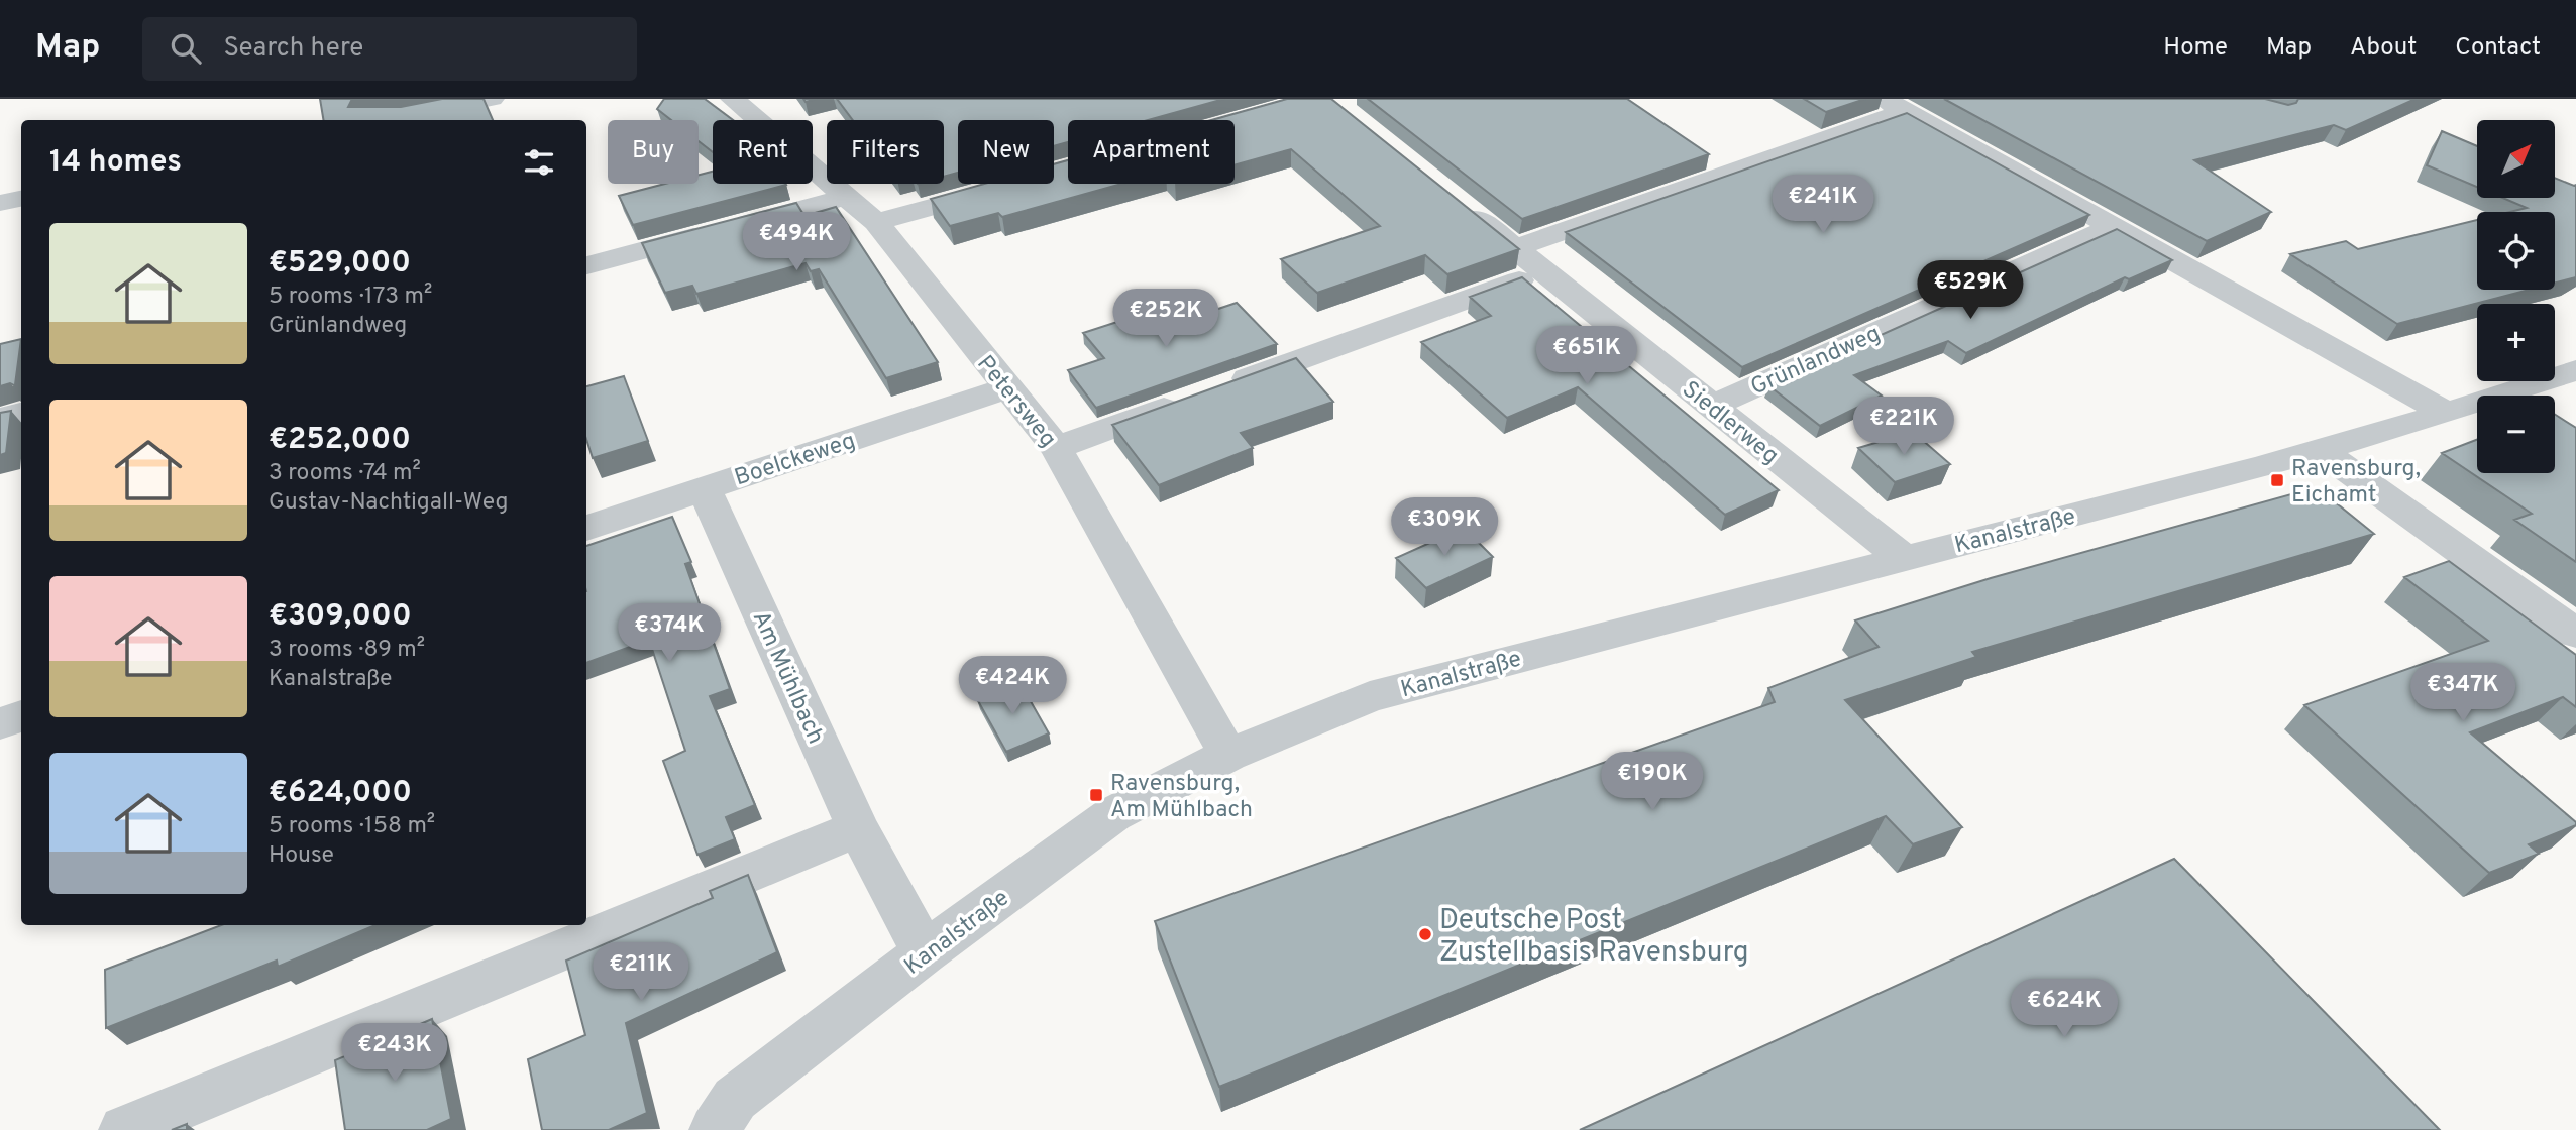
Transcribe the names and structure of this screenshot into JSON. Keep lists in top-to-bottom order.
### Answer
{
  "streets": {
    "street": [
      "Grünlandweg",
      "Petersweg",
      "Siedlerweg",
      "Boelckeweg",
      "Kanalstraße",
      "Am Mühlbach"
    ]
  },
  "crossings": [
    ["Grünlandweg", "Siedlerweg"],
    ["Petersweg", "Boelckeweg"],
    ["Petersweg", "Kanalstraße"],
    ["Siedlerweg", "Kanalstraße"],
    ["Boelckeweg", "Am Mühlbach"],
    ["Kanalstraße", "Am Mühlbach"]
  ],
  "places": {
    "transit": ["Ravensburg, Eichamt", "Ravensburg, Am Mühlbach"],
    "other": ["Deutsche Post Zustellbasis Ravensburg"]
  },
  "north": "top right",
  "page": {
    "header": "Map",
    "search": "Search here",
    "nav": [
      "Home",
      "Map",
      "About",
      "Contact"
    ],
    "map_buttons": ["+", "−"],
    "chip": [
      "Buy",
      "Rent",
      "Filters",
      "New",
      "Apartment"
    ],
    "heading": "14 homes",
    "price": [
      "€241K",
      "€494K",
      "€529K",
      "€252K",
      "€651K",
      "€221K",
      "€309K",
      "€374K",
      "€424K",
      "€347K",
      "€190K",
      "€211K",
      "€624K",
      "€243K"
    ],
    "list": [
      {
        "name": "€529,000",
        "note": "5 rooms · 173 m² · Grünlandweg"
      },
      {
        "name": "€252,000",
        "note": "3 rooms · 74 m² · Gustav-Nachtigall-Weg"
      },
      {
        "name": "€309,000",
        "note": "3 rooms · 89 m² · Kanalstraße"
      },
      {
        "name": "€624,000",
        "note": "5 rooms · 158 m² · House"
      }
    ]
  }
}
